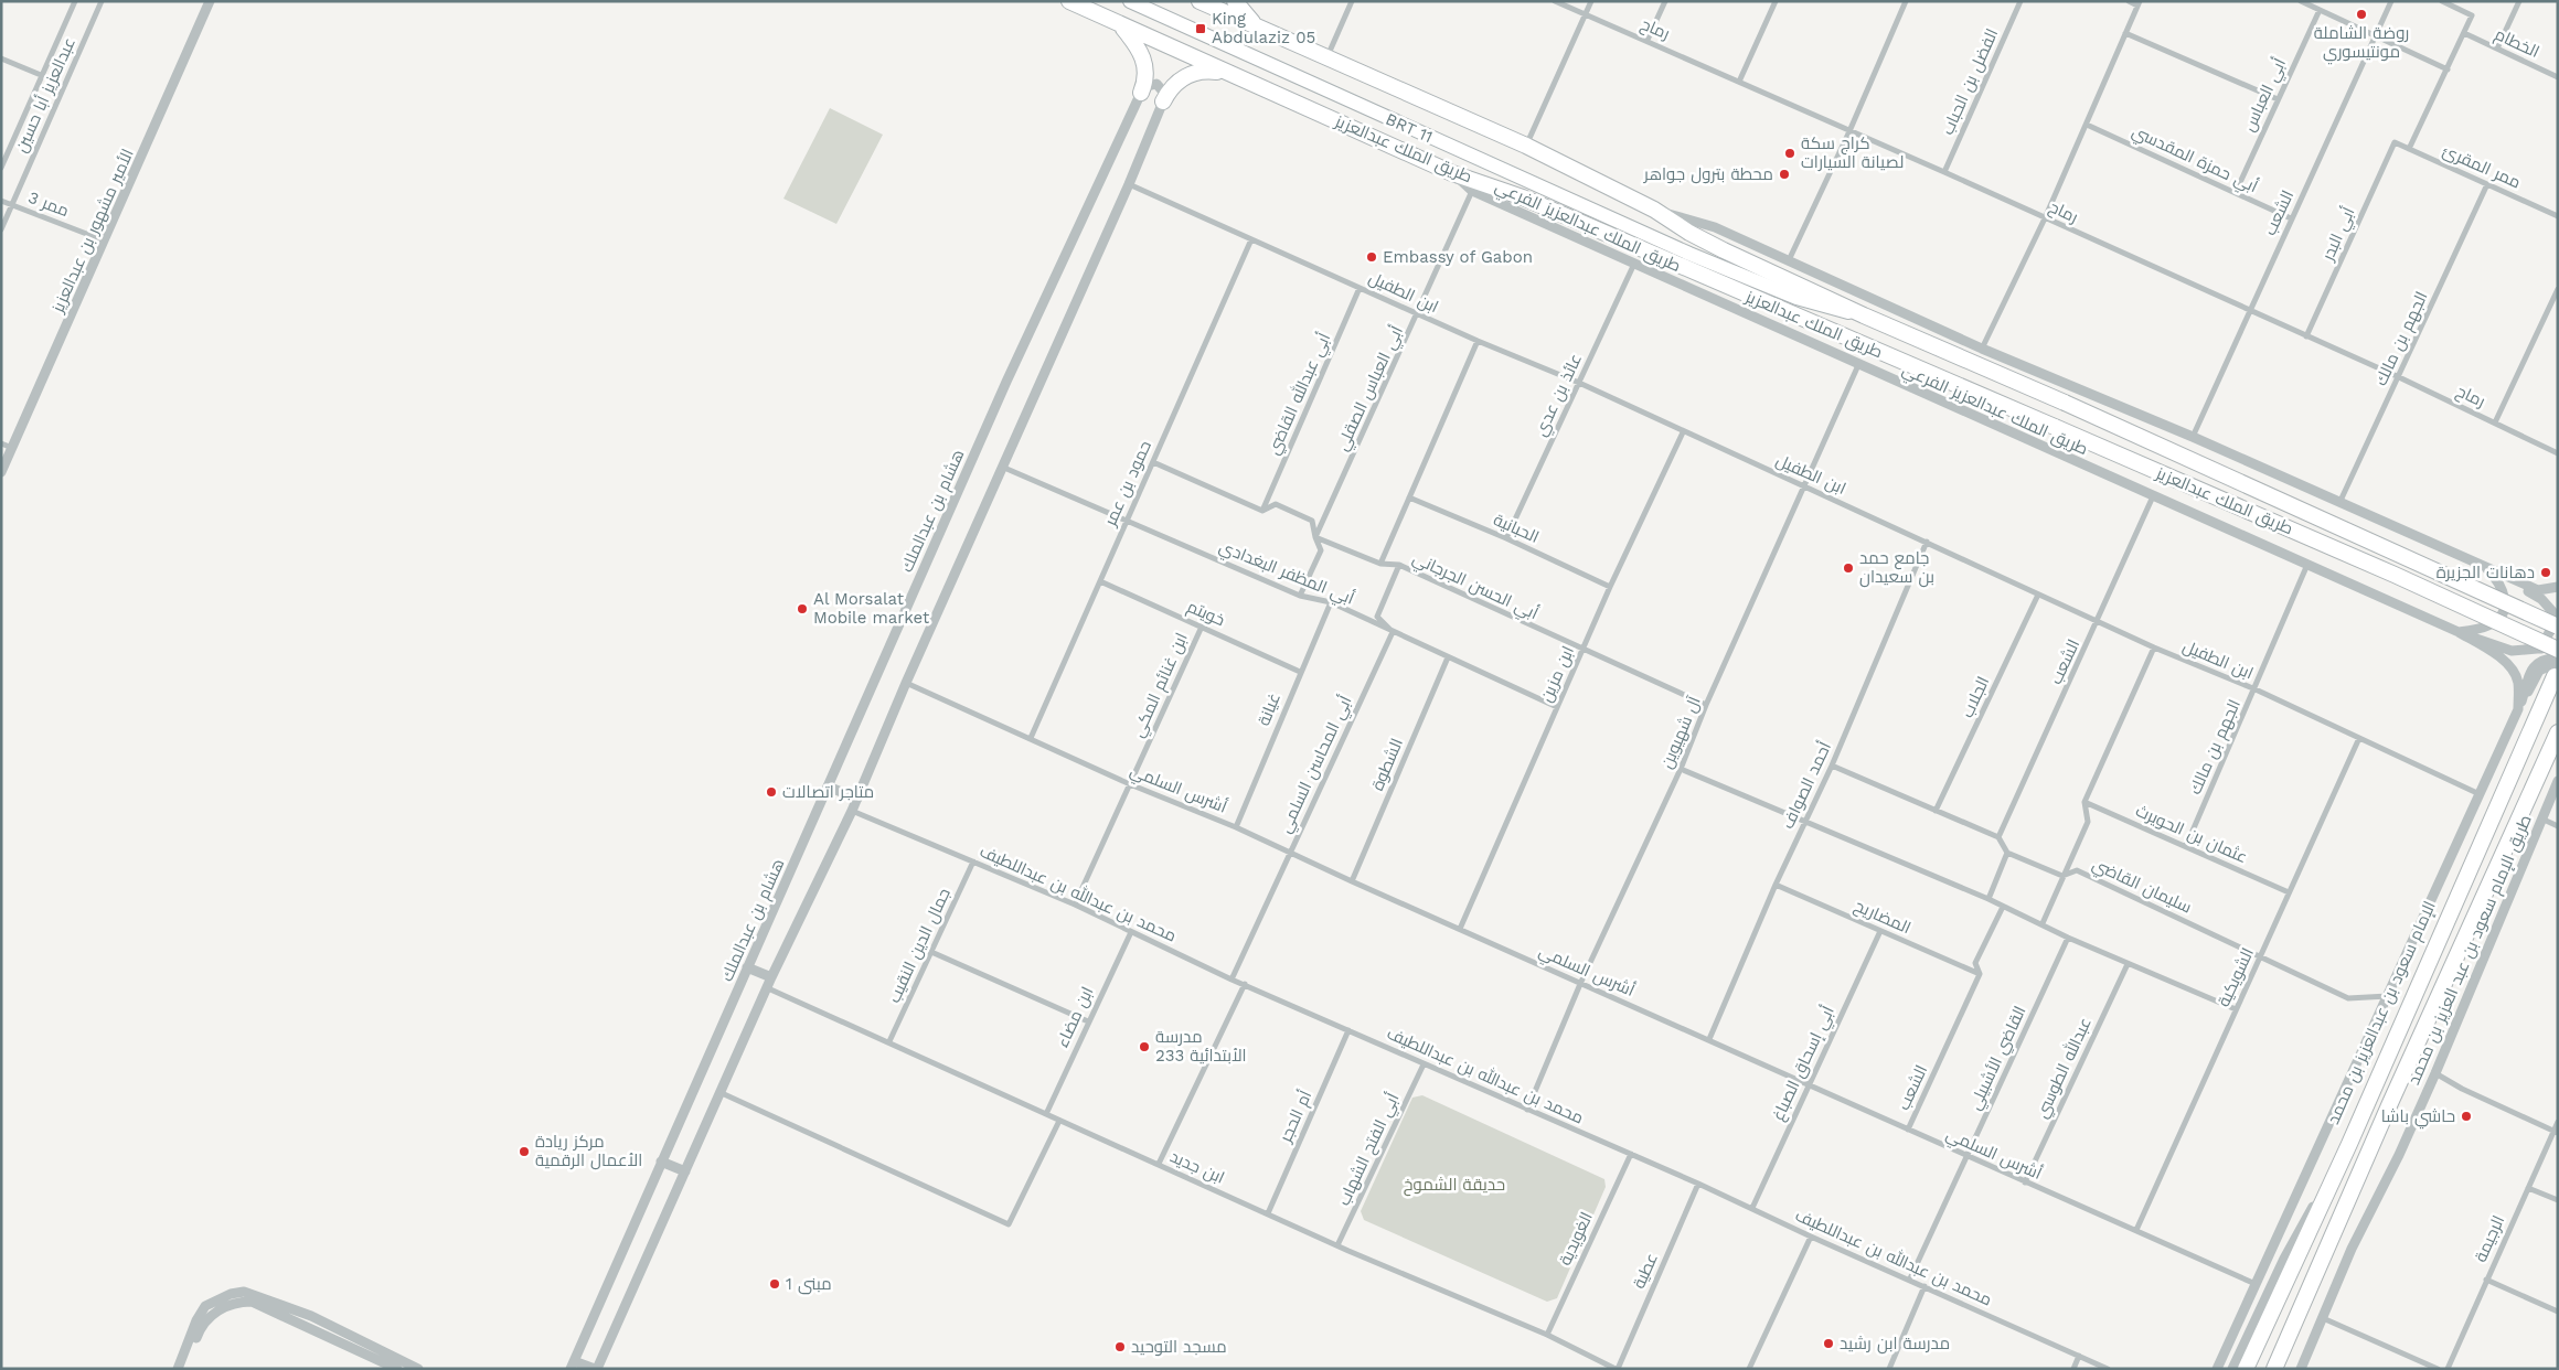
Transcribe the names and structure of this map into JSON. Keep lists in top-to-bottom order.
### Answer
{
  "streets": {
    "main road": ["BRT 11", "طريق الملك عبدالعزيز", "الإمام سعود بن عبدالعزيز بن محمد"],
    "street": [
      "رماح",
      "الخطام",
      "الفضل بن الحباب",
      "عبدالعزيز أبا حسين",
      "أبي العباس",
      "أبي حمزة المقدسي",
      "ممر المقرئ",
      "ممر 3",
      "الشعب",
      "طريق الملك عبدالعزيز الفرعي",
      "الأمير مشهور بن عبدالعزيز",
      "أبي البدر",
      "ابن الطفيل",
      "الجهم بن مالك",
      "أبي العباس الصقلي",
      "أبي عبدالله القاضي",
      "عائذ بن عدي",
      "حمود بن عمر",
      "هشام بن عبدالملك",
      "الحبانية",
      "أبي المظفر البغدادي",
      "أبي الحسن الجرجاني",
      "خويتم",
      "ابن مزين",
      "ابن غنائم المكي",
      "الجلاب",
      "غيانة",
      "آل شهيوين",
      "أبي المحاسن السلمي",
      "الشطوة",
      "أحمد الصواف",
      "أشرس السلمي",
      "عثمان بن الحويرث",
      "سليمان القاضي",
      "محمد بن عبدالله بن عبداللطيف",
      "المضاريح",
      "جمال الدين النقيب",
      "طريق الإمام سعود بن عبد العزيز بن محمد",
      "الشويكية",
      "ابن مضاء",
      "القاضي الأشبيلي",
      "أبي إسحاق الصباغ",
      "عبدالله الطوسي",
      "أم الحجر",
      "أبي الفتح الشهاب",
      "ابن جديد",
      "الغويدية",
      "الرجيمة",
      "عطية"
    ]
  },
  "crossings": [
    ["رماح", "الفضل بن الحباب"],
    ["رماح", "الشعب"],
    ["رماح", "أبي البدر"],
    ["رماح", "الجهم بن مالك"],
    ["عبدالعزيز أبا حسين", "ممر 3"],
    ["أبي العباس", "أبي حمزة المقدسي"],
    ["BRT 11", "طريق الملك عبدالعزيز"],
    ["طريق الملك عبدالعزيز", "طريق الملك عبدالعزيز الفرعي"],
    ["أبي حمزة المقدسي", "الشعب"],
    ["ممر المقرئ", "أبي البدر"],
    ["ممر المقرئ", "الجهم بن مالك"],
    ["ممر 3", "الأمير مشهور بن عبدالعزيز"],
    ["الشعب", "طريق الملك عبدالعزيز الفرعي"],
    ["الشعب", "ابن الطفيل"],
    ["الشعب", "أشرس السلمي"],
    ["الشعب", "المضاريح"],
    ["طريق الملك عبدالعزيز الفرعي", "الجهم بن مالك"],
    ["طريق الملك عبدالعزيز الفرعي", "أبي العباس الصقلي"],
    ["طريق الملك عبدالعزيز الفرعي", "عائذ بن عدي"],
    ["طريق الملك عبدالعزيز الفرعي", "آل شهيوين"],
    ["طريق الملك عبدالعزيز الفرعي", "الإمام سعود بن عبدالعزيز بن محمد"],
    ["ابن الطفيل", "الجهم بن مالك"],
    ["ابن الطفيل", "أبي العباس الصقلي"],
    ["ابن الطفيل", "أبي عبدالله القاضي"],
    ["ابن الطفيل", "عائذ بن عدي"],
    ["ابن الطفيل", "حمود بن عمر"],
    ["ابن الطفيل", "ابن مزين"],
    ["ابن الطفيل", "الجلاب"],
    ["ابن الطفيل", "آل شهيوين"],
    ["ابن الطفيل", "أحمد الصواف"],
    ["ابن الطفيل", "الشويكية"],
    ["ابن الطفيل", "الإمام سعود بن عبدالعزيز بن محمد"],
    ["الجهم بن مالك", "عثمان بن الحويرث"],
    ["أبي العباس الصقلي", "أبي المظفر البغدادي"],
    ["أبي العباس الصقلي", "أبي الحسن الجرجاني"],
    ["عائذ بن عدي", "الحبانية"],
    ["حمود بن عمر", "أبي المظفر البغدادي"],
    ["حمود بن عمر", "خويتم"],
    ["حمود بن عمر", "أشرس السلمي"],
    ["الحبانية", "ابن مزين"],
    ["أبي المظفر البغدادي", "ابن مزين"],
    ["أبي المظفر البغدادي", "غيانة"],
    ["أبي المظفر البغدادي", "أبي المحاسن السلمي"],
    ["أبي المظفر البغدادي", "الشطوة"],
    ["أبي الحسن الجرجاني", "ابن مزين"],
    ["أبي الحسن الجرجاني", "آل شهيوين"],
    ["خويتم", "ابن غنائم المكي"],
    ["خويتم", "غيانة"],
    ["ابن مزين", "أشرس السلمي"],
    ["ابن غنائم المكي", "أشرس السلمي"],
    ["ابن غنائم المكي", "محمد بن عبدالله بن عبداللطيف"],
    ["غيانة", "أشرس السلمي"],
    ["آل شهيوين", "أشرس السلمي"],
    ["آل شهيوين", "محمد بن عبدالله بن عبداللطيف"],
    ["أبي المحاسن السلمي", "أشرس السلمي"],
    ["أبي المحاسن السلمي", "محمد بن عبدالله بن عبداللطيف"],
    ["الشطوة", "أشرس السلمي"],
    ["أحمد الصواف", "أشرس السلمي"],
    ["أحمد الصواف", "المضاريح"],
    ["أشرس السلمي", "الشويكية"],
    ["أشرس السلمي", "الإمام سعود بن عبدالعزيز بن محمد"],
    ["أشرس السلمي", "القاضي الأشبيلي"],
    ["أشرس السلمي", "أبي إسحاق الصباغ"],
    ["أشرس السلمي", "عبدالله الطوسي"],
    ["عثمان بن الحويرث", "الشويكية"],
    ["سليمان القاضي", "الشويكية"],
    ["سليمان القاضي", "الإمام سعود بن عبدالعزيز بن محمد"],
    ["محمد بن عبدالله بن عبداللطيف", "جمال الدين النقيب"],
    ["محمد بن عبدالله بن عبداللطيف", "ابن مضاء"],
    ["محمد بن عبدالله بن عبداللطيف", "القاضي الأشبيلي"],
    ["محمد بن عبدالله بن عبداللطيف", "أبي إسحاق الصباغ"],
    ["محمد بن عبدالله بن عبداللطيف", "أم الحجر"],
    ["محمد بن عبدالله بن عبداللطيف", "أبي الفتح الشهاب"],
    ["محمد بن عبدالله بن عبداللطيف", "الغويدية"],
    ["محمد بن عبدالله بن عبداللطيف", "عطية"],
    ["المضاريح", "أبي إسحاق الصباغ"],
    ["جمال الدين النقيب", "ابن جديد"],
    ["ابن مضاء", "ابن جديد"],
    ["أم الحجر", "ابن جديد"],
    ["أبي الفتح الشهاب", "ابن جديد"],
    ["ابن جديد", "الغويدية"],
    ["ابن جديد", "عطية"]
  ],
  "parks": ["حديقة الشموخ"],
  "places": {
    "other": [
      "روضة الشاملة مونتيسوري",
      "كراج سكة لصيانة السيارات",
      "محطة بترول جواهر",
      "Embassy of Gabon",
      "جامع حمد بن سعيدان",
      "دهانات الجزيرة",
      "Al Morsalat Mobile market",
      "متاجر اتصالات",
      "مدرسة الأبتدائية 233",
      "حاشي باشا",
      "مركز ريادة الأعمال الرقمية",
      "مبنى 1",
      "مدرسة ابن رشيد",
      "مسجد التوحيد"
    ],
    "transit": ["King Abdulaziz 05"]
  }
}
